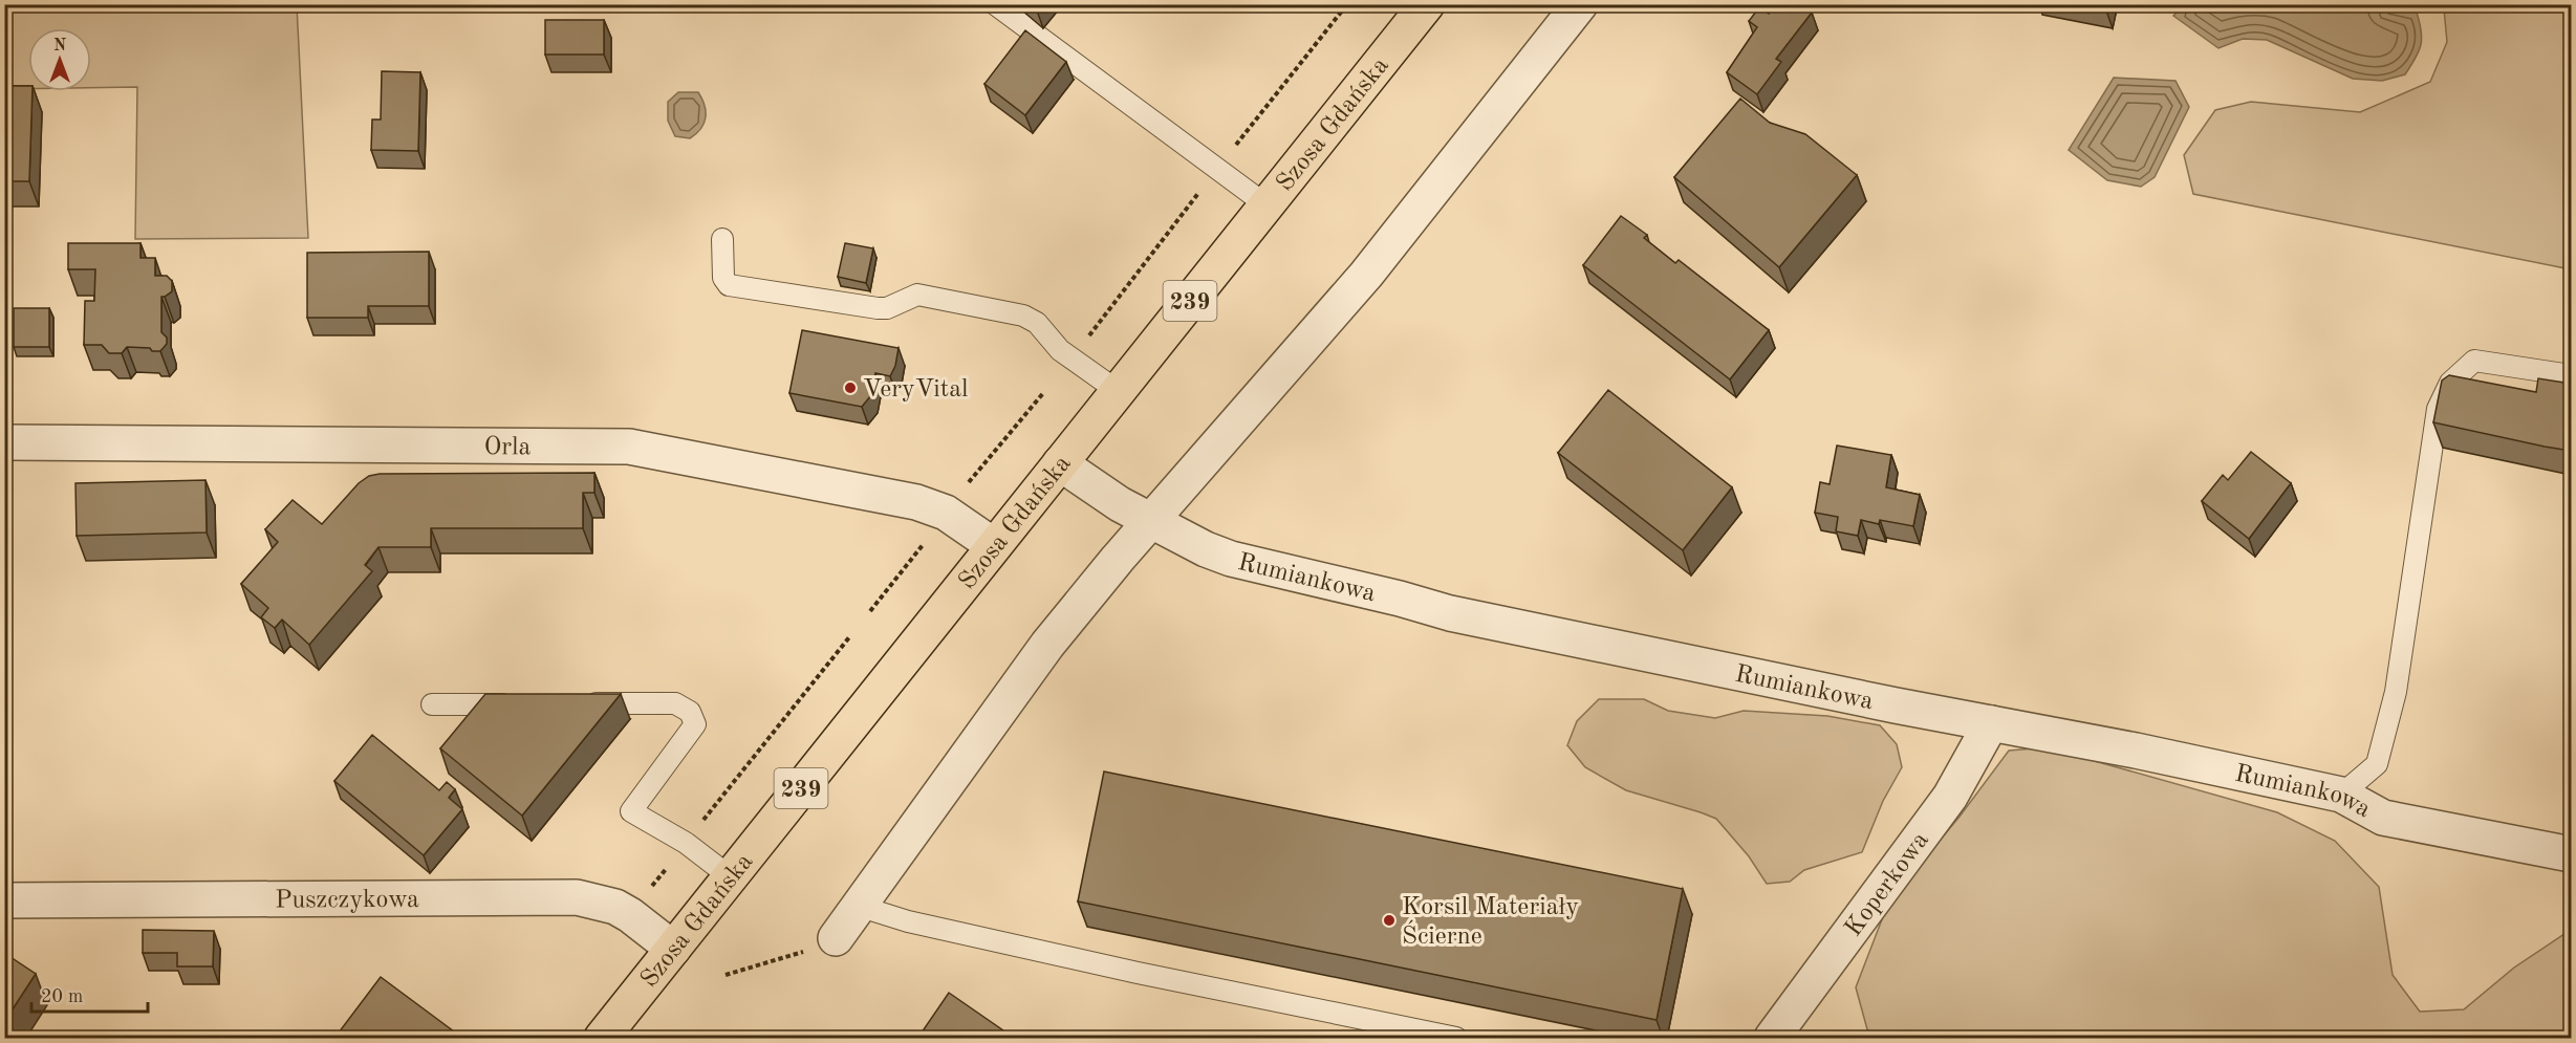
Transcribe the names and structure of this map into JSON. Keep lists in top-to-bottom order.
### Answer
{
  "streets": {
    "main road": ["Szosa Gdańska", "239"],
    "street": [
      "Orla",
      "Rumiankowa",
      "Koperkowa",
      "Puszczykowa"
    ]
  },
  "crossings": [
    ["Szosa Gdańska", "Orla"],
    ["Szosa Gdańska", "Rumiankowa"],
    ["Szosa Gdańska", "Puszczykowa"],
    ["Rumiankowa", "Koperkowa"]
  ],
  "places": ["VeryVital", "Korsil Materiały Ścierne"],
  "scale_bar": "20 m",
  "north": "top"
}
